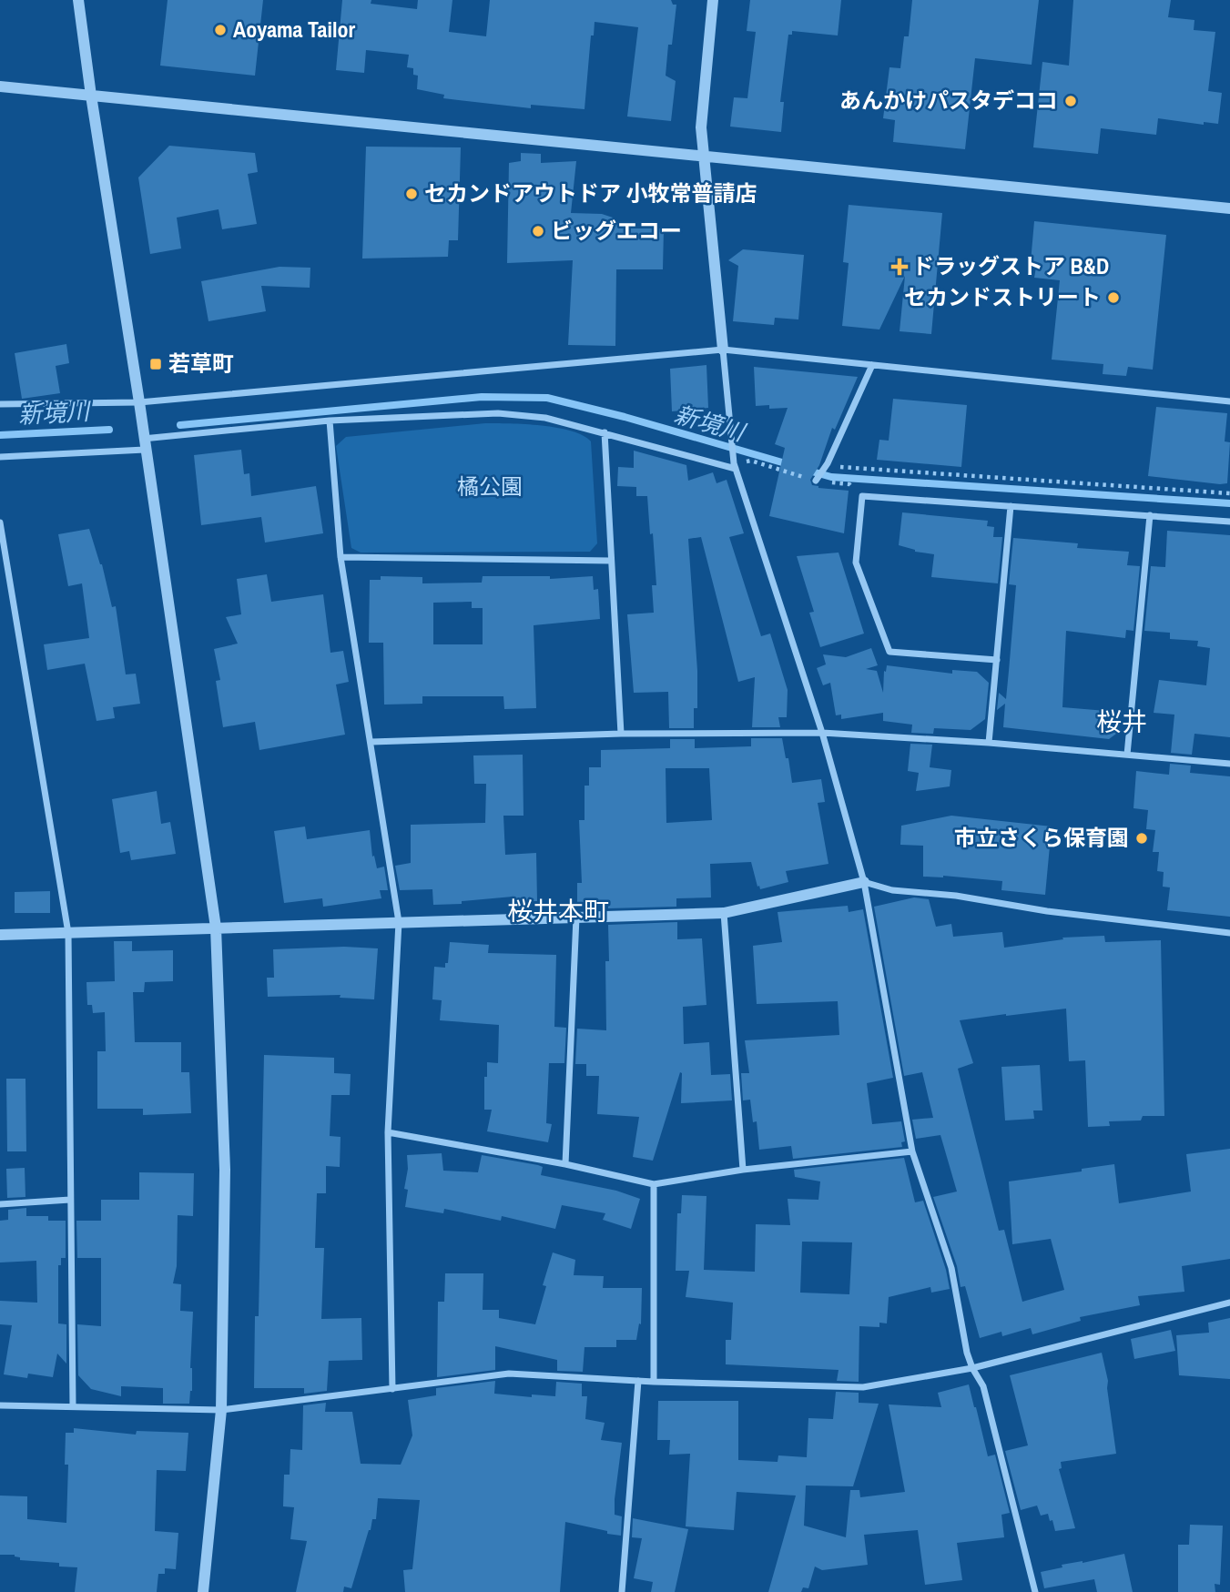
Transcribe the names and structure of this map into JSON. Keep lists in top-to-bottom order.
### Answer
{
  "districts": ["桜井", "桜井本町"],
  "water": ["新境川"],
  "parks": ["橘公園"],
  "places": {
    "other": [
      "Aoyama Tailor",
      "あんかけパスタデココ",
      "セカンドアウトドア 小牧常普請店",
      "ビッグエコー",
      "セカンドストリート",
      "市立さくら保育園"
    ],
    "health": ["ドラッグストア B&D"],
    "transit": ["若草町"]
  }
}
